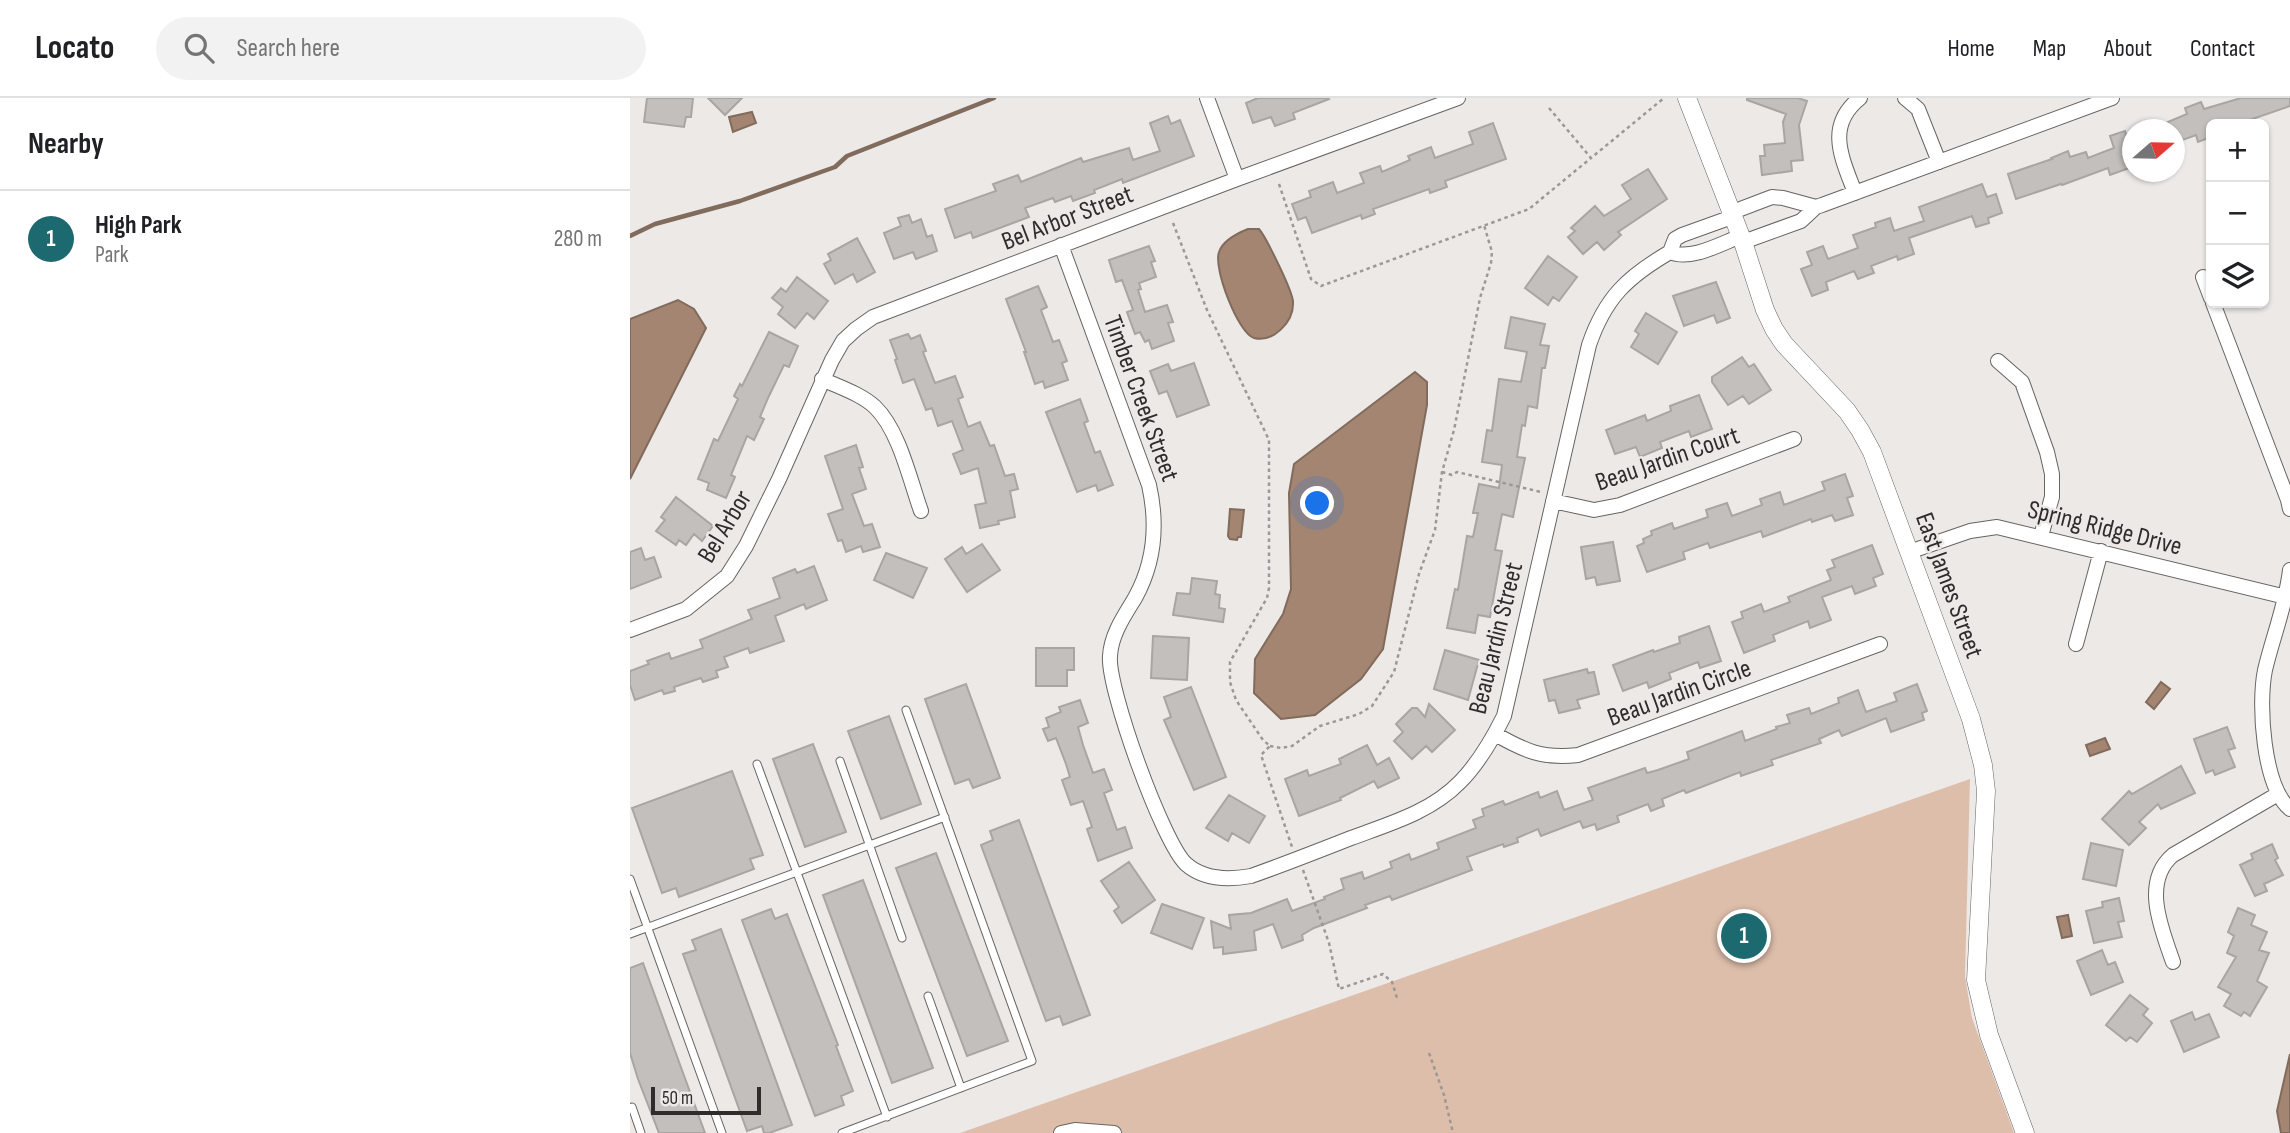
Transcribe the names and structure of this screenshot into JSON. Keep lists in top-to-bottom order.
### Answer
{
  "streets": {
    "street": [
      "Bel Arbor Street",
      "Timber Creek Street",
      "Beau Jardin Court",
      "Bel Arbor",
      "Spring Ridge Drive",
      "East James Street",
      "Beau Jardin Street",
      "Beau Jardin Circle"
    ]
  },
  "crossings": [
    ["Bel Arbor Street", "Timber Creek Street"],
    ["Bel Arbor Street", "Bel Arbor"],
    ["Timber Creek Street", "Beau Jardin Street"],
    ["Beau Jardin Court", "Beau Jardin Street"],
    ["Spring Ridge Drive", "East James Street"],
    ["East James Street", "Beau Jardin Street"],
    ["Beau Jardin Street", "Beau Jardin Circle"]
  ],
  "scale_bar": "50 m",
  "north": "right",
  "page": {
    "header": "Locato",
    "search": "Search here",
    "nav": [
      "Home",
      "Map",
      "About",
      "Contact"
    ],
    "heading": "Nearby",
    "map_buttons": ["+", "−"],
    "list": [
      {
        "mark": "1",
        "name": "High Park",
        "note": "Park",
        "value": "280 m"
      }
    ],
    "pins": "1",
    "scale": "50 m"
  }
}
